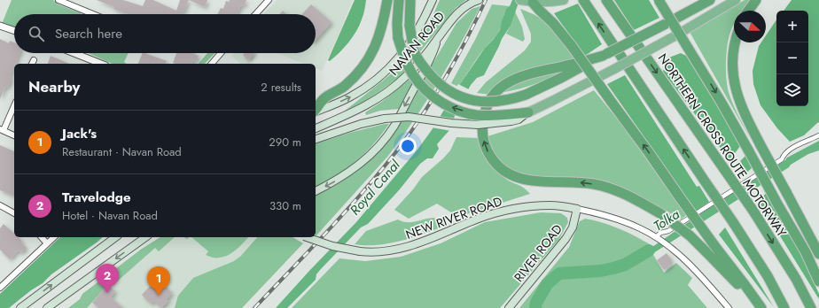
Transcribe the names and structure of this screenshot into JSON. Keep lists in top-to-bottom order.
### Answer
{
  "streets": {
    "highway": ["NORTHERN CROSS ROUTE MOTORWAY"],
    "main road": ["NAVAN ROAD", "NEW RIVER ROAD", "RIVER ROAD"]
  },
  "crossings": [
    ["NEW RIVER ROAD", "RIVER ROAD"]
  ],
  "water": ["Royal Canal", "Tolka"],
  "north": "right",
  "page": {
    "map_buttons": ["+", "−"],
    "search": "Search here",
    "heading": ["Nearby", "2 results"],
    "list": [
      {
        "mark": "1",
        "name": "Jack's",
        "note": "Restaurant · Navan Road",
        "value": "290 m"
      },
      {
        "mark": "2",
        "name": "Travelodge",
        "note": "Hotel · Navan Road",
        "value": "330 m"
      }
    ],
    "pins": ["2", "1"]
  }
}
